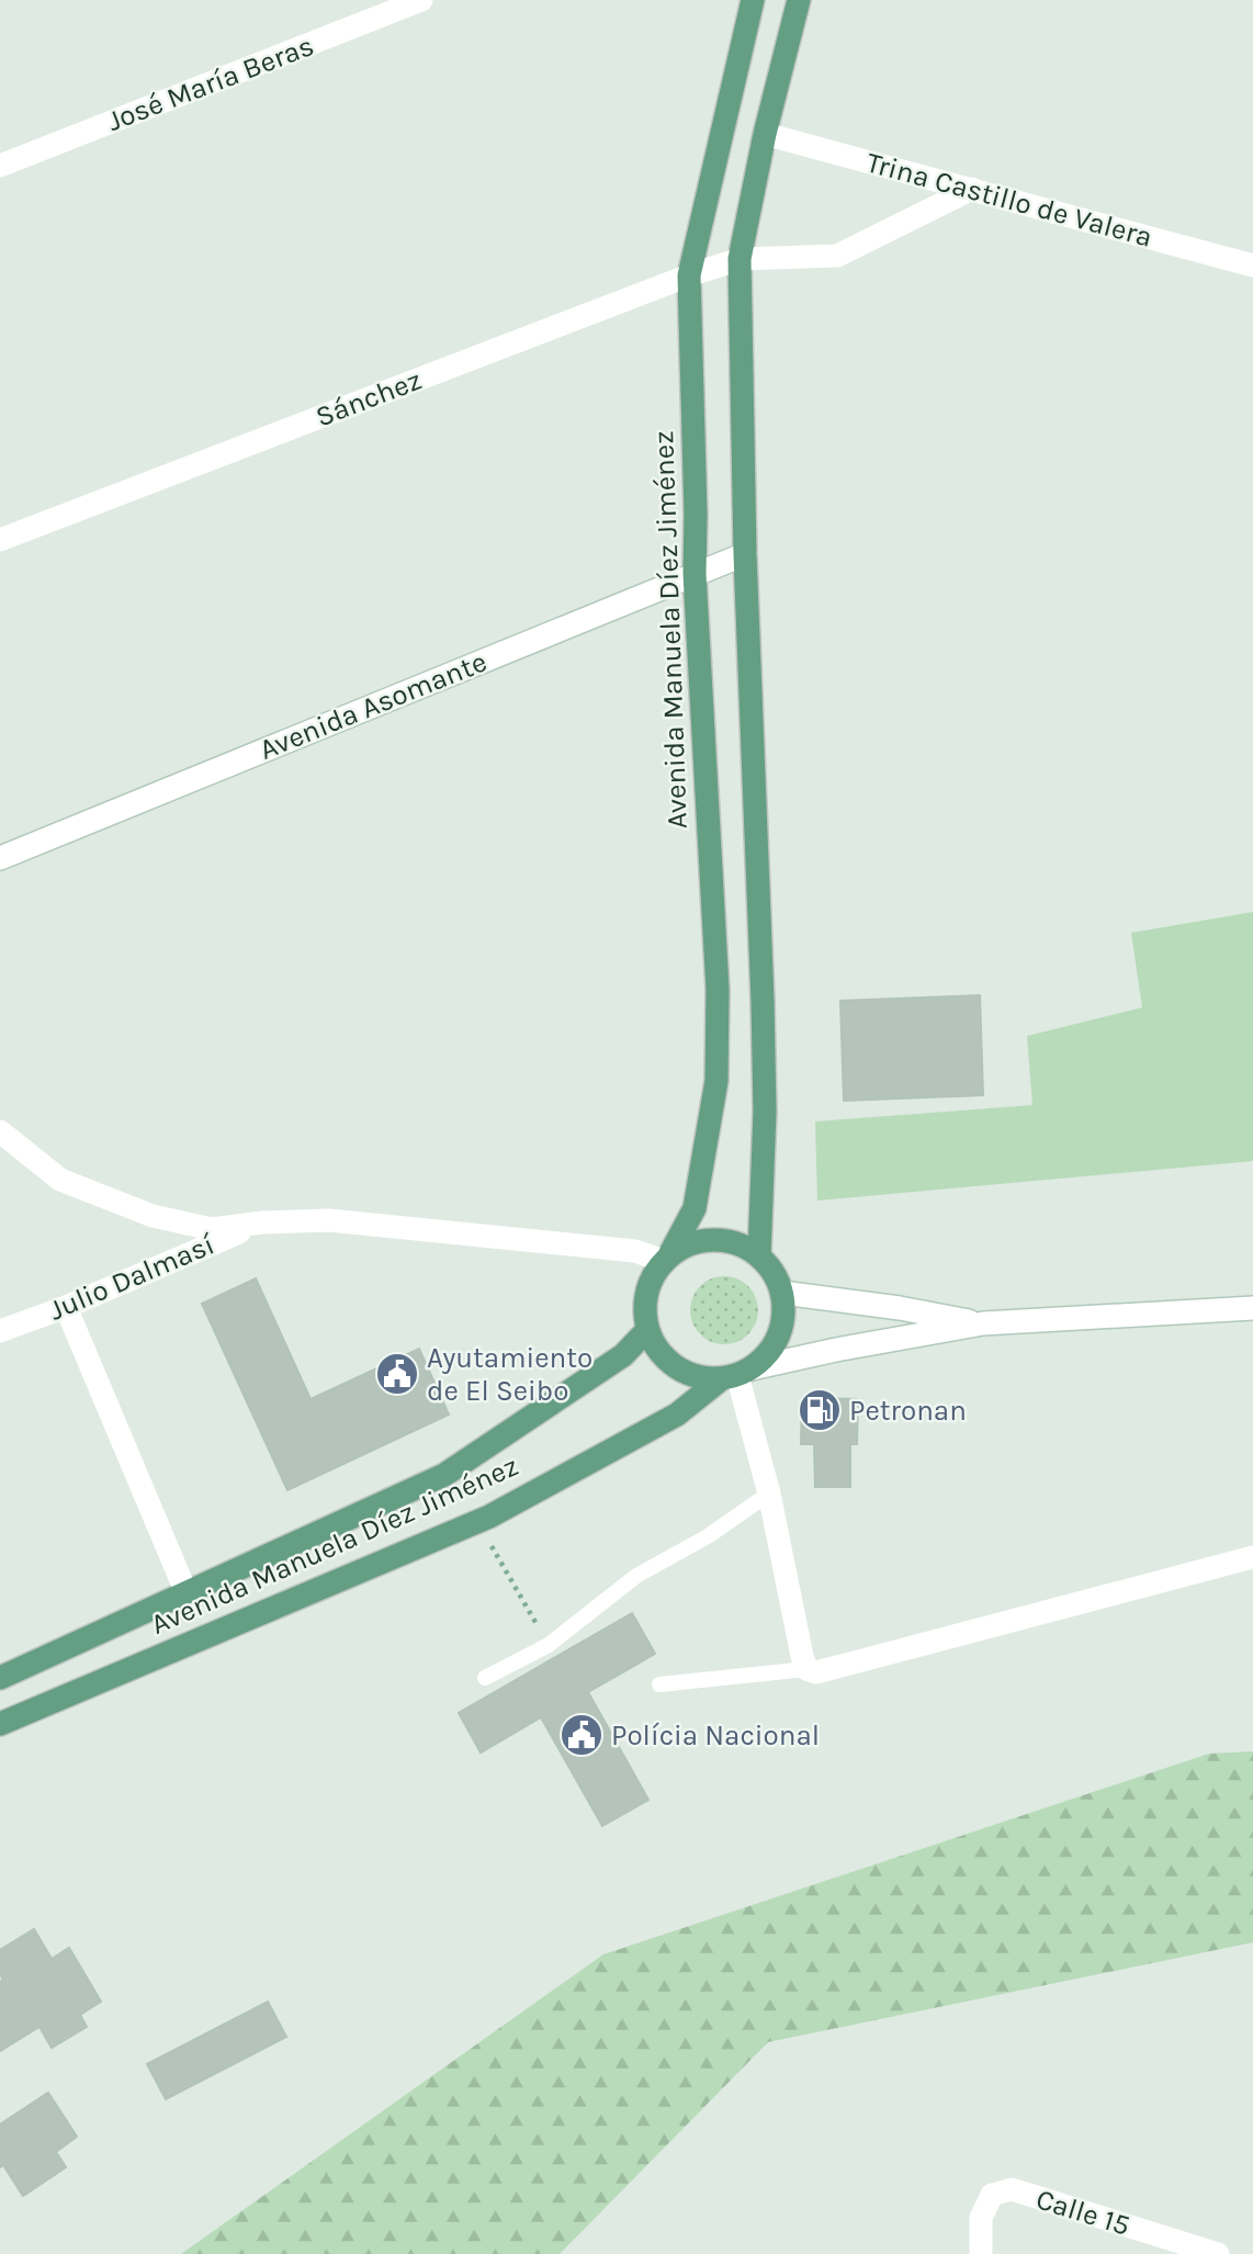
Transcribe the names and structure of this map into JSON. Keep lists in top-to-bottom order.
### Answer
{
  "streets": {
    "main road": ["Avenida Manuela Díez Jiménez"],
    "street": [
      "José María Beras",
      "Trina Castillo de Valera",
      "Sánchez",
      "Avenida Asomante",
      "Julio Dalmasí",
      "Calle 15"
    ]
  },
  "crossings": [
    ["Trina Castillo de Valera", "Sánchez"],
    ["Sánchez", "Avenida Manuela Díez Jiménez"],
    ["Avenida Manuela Díez Jiménez", "Avenida Asomante"]
  ],
  "places": {
    "public building": ["Ayutamiento de El Seibo", "Polícia Nacional"],
    "fuel station": ["Petronan"]
  }
}
